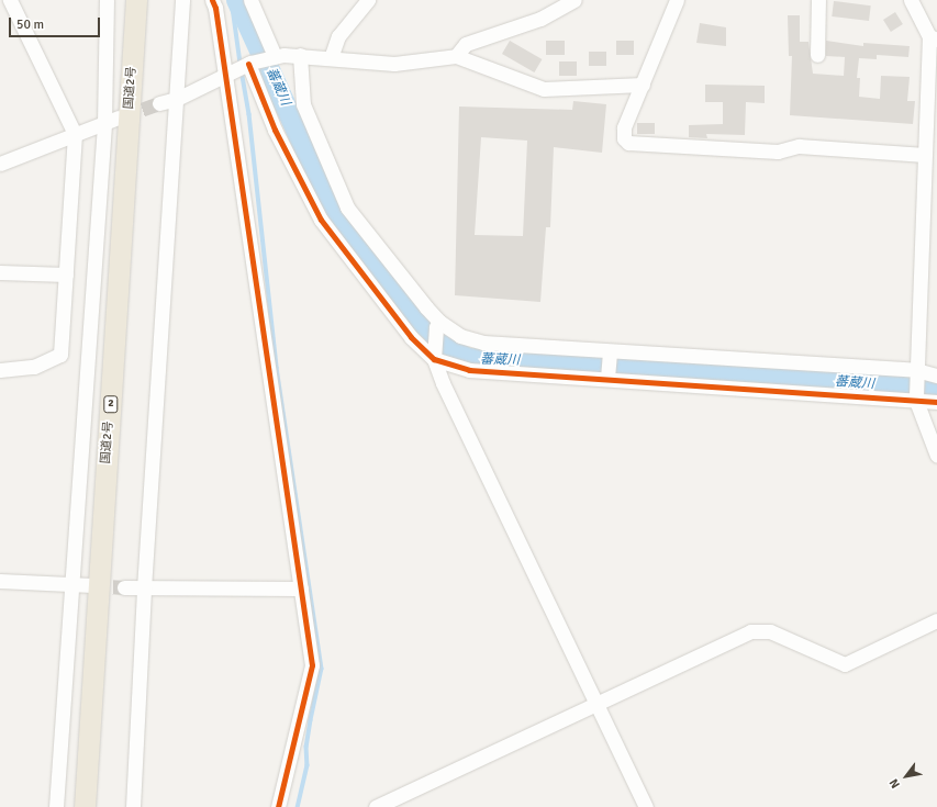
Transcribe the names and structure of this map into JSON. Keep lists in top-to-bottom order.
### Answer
{
  "streets": {
    "highway": ["国道2号", "2"]
  },
  "water": ["蕃蔵川"],
  "scale_bar": "50 m",
  "north": "bottom left"
}
